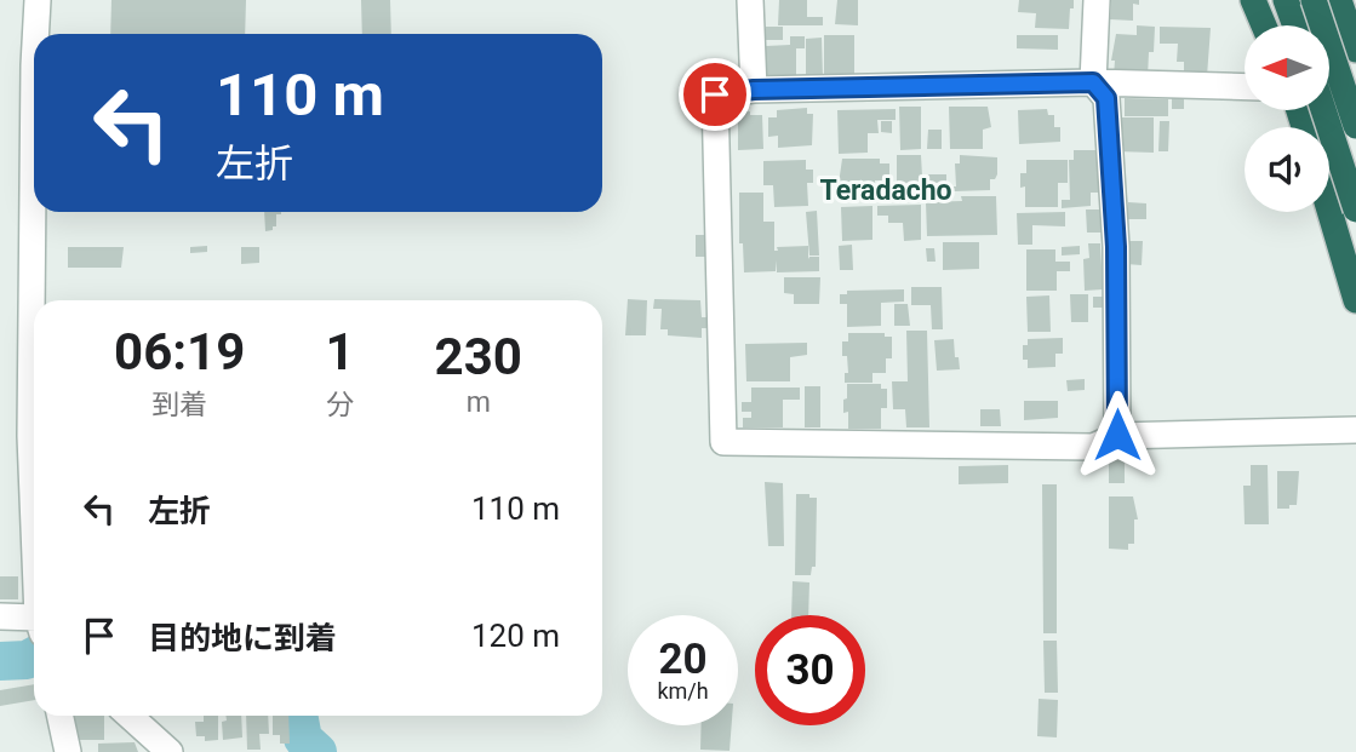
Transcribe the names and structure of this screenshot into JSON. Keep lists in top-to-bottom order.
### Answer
{
  "districts": ["Teradacho"],
  "north": "left",
  "page": {
    "turn": ["110 m", "左折"],
    "eta": [
      "06:19",
      "到着",
      "1",
      "分",
      "230",
      "m"
    ],
    "list": [
      {
        "name": "左折",
        "value": "110 m"
      },
      {
        "name": "目的地に到着",
        "value": "120 m"
      }
    ],
    "speed": "20 km/h",
    "limit": "30"
  }
}
